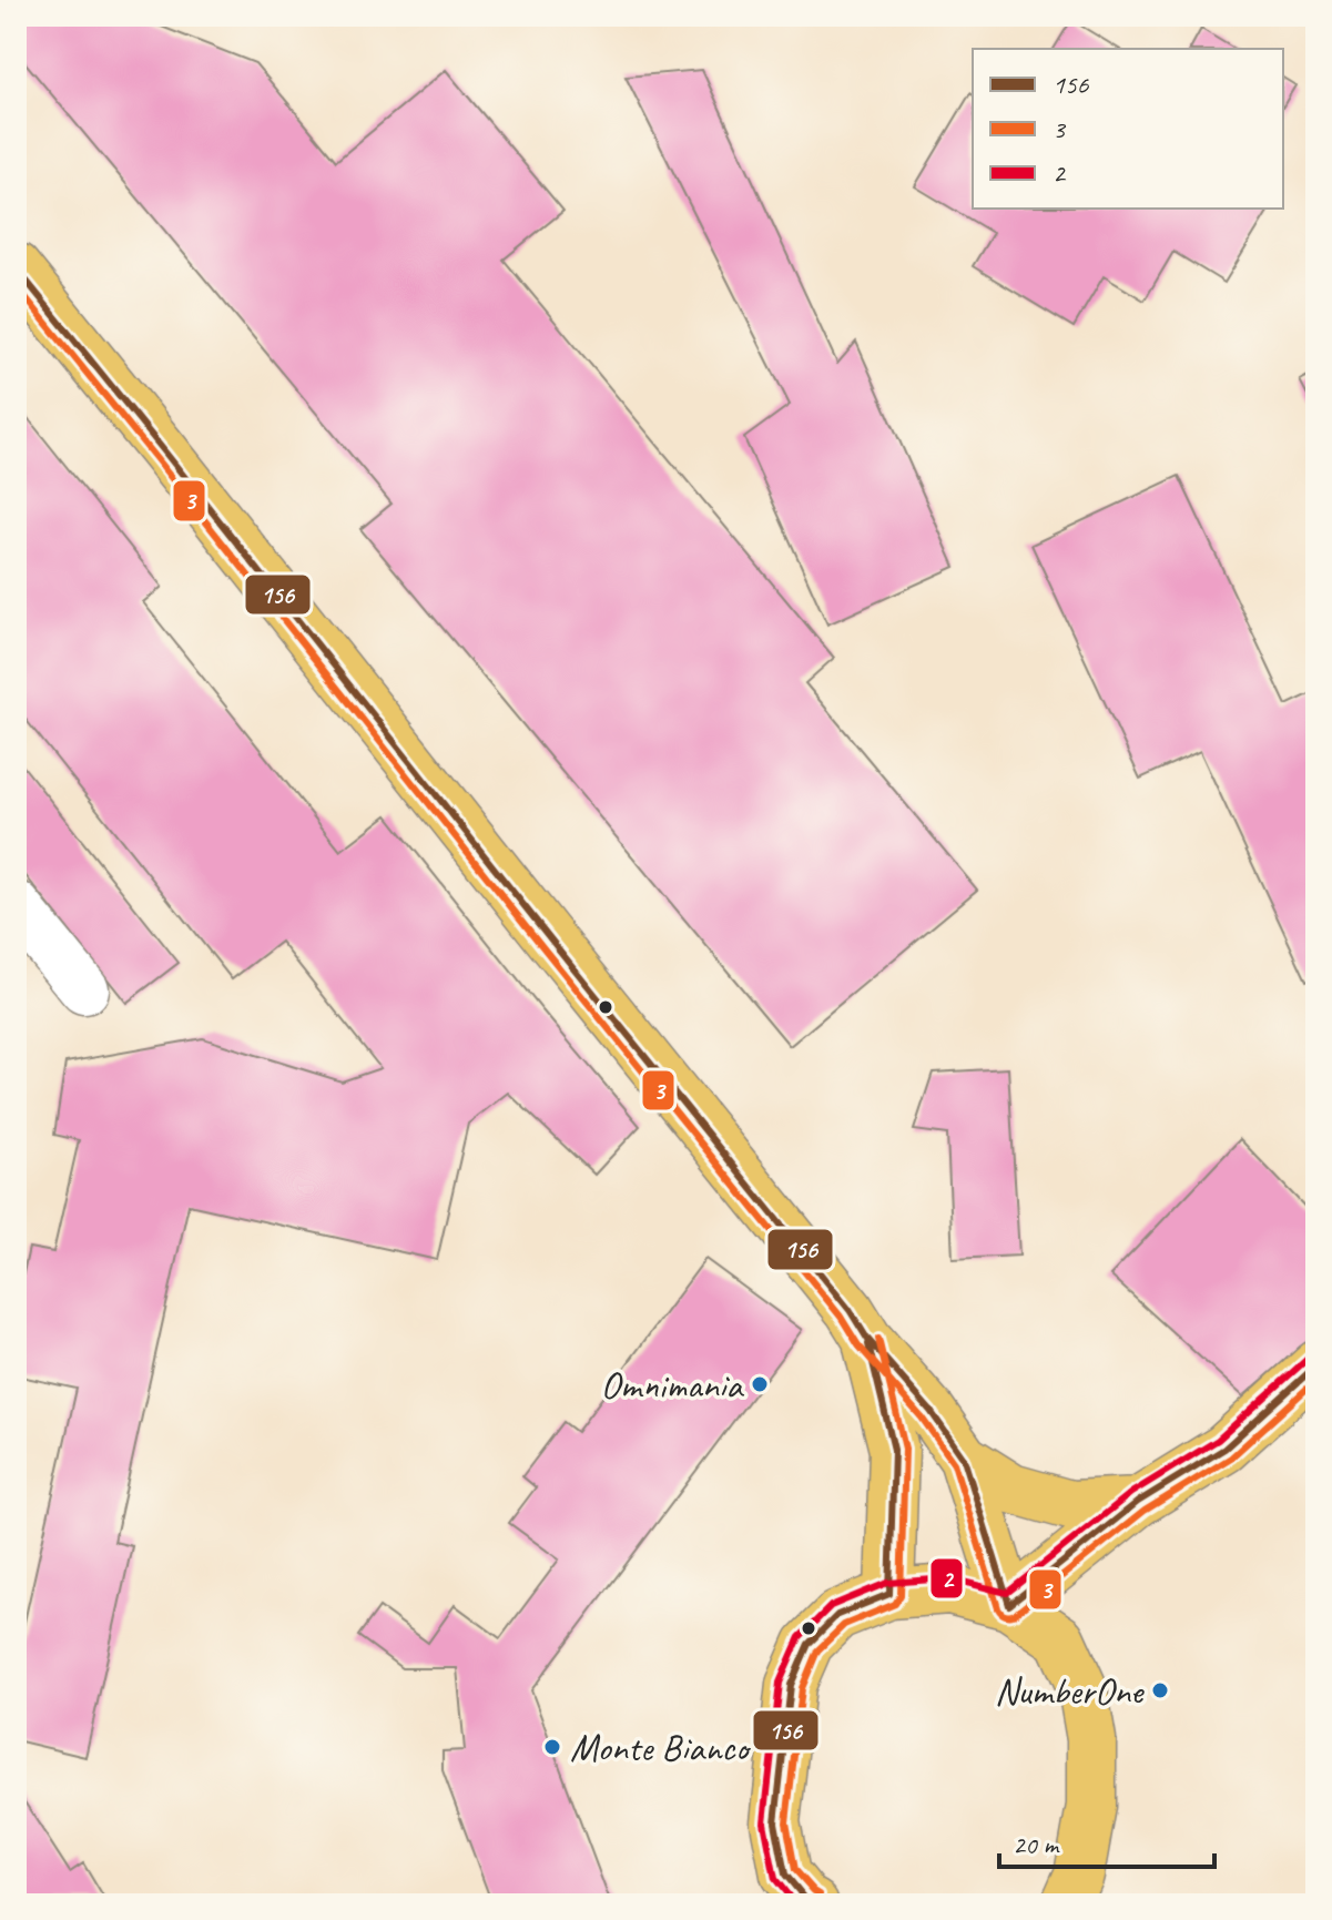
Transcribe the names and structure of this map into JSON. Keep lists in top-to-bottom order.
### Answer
{
  "places": ["Omnimania", "NumberOne", "Monte Bianco"],
  "lines": ["transit line 156", "transit line 3", "transit line 2"],
  "legend": ["156", "3", "2"],
  "scale_bar": "20 m"
}
